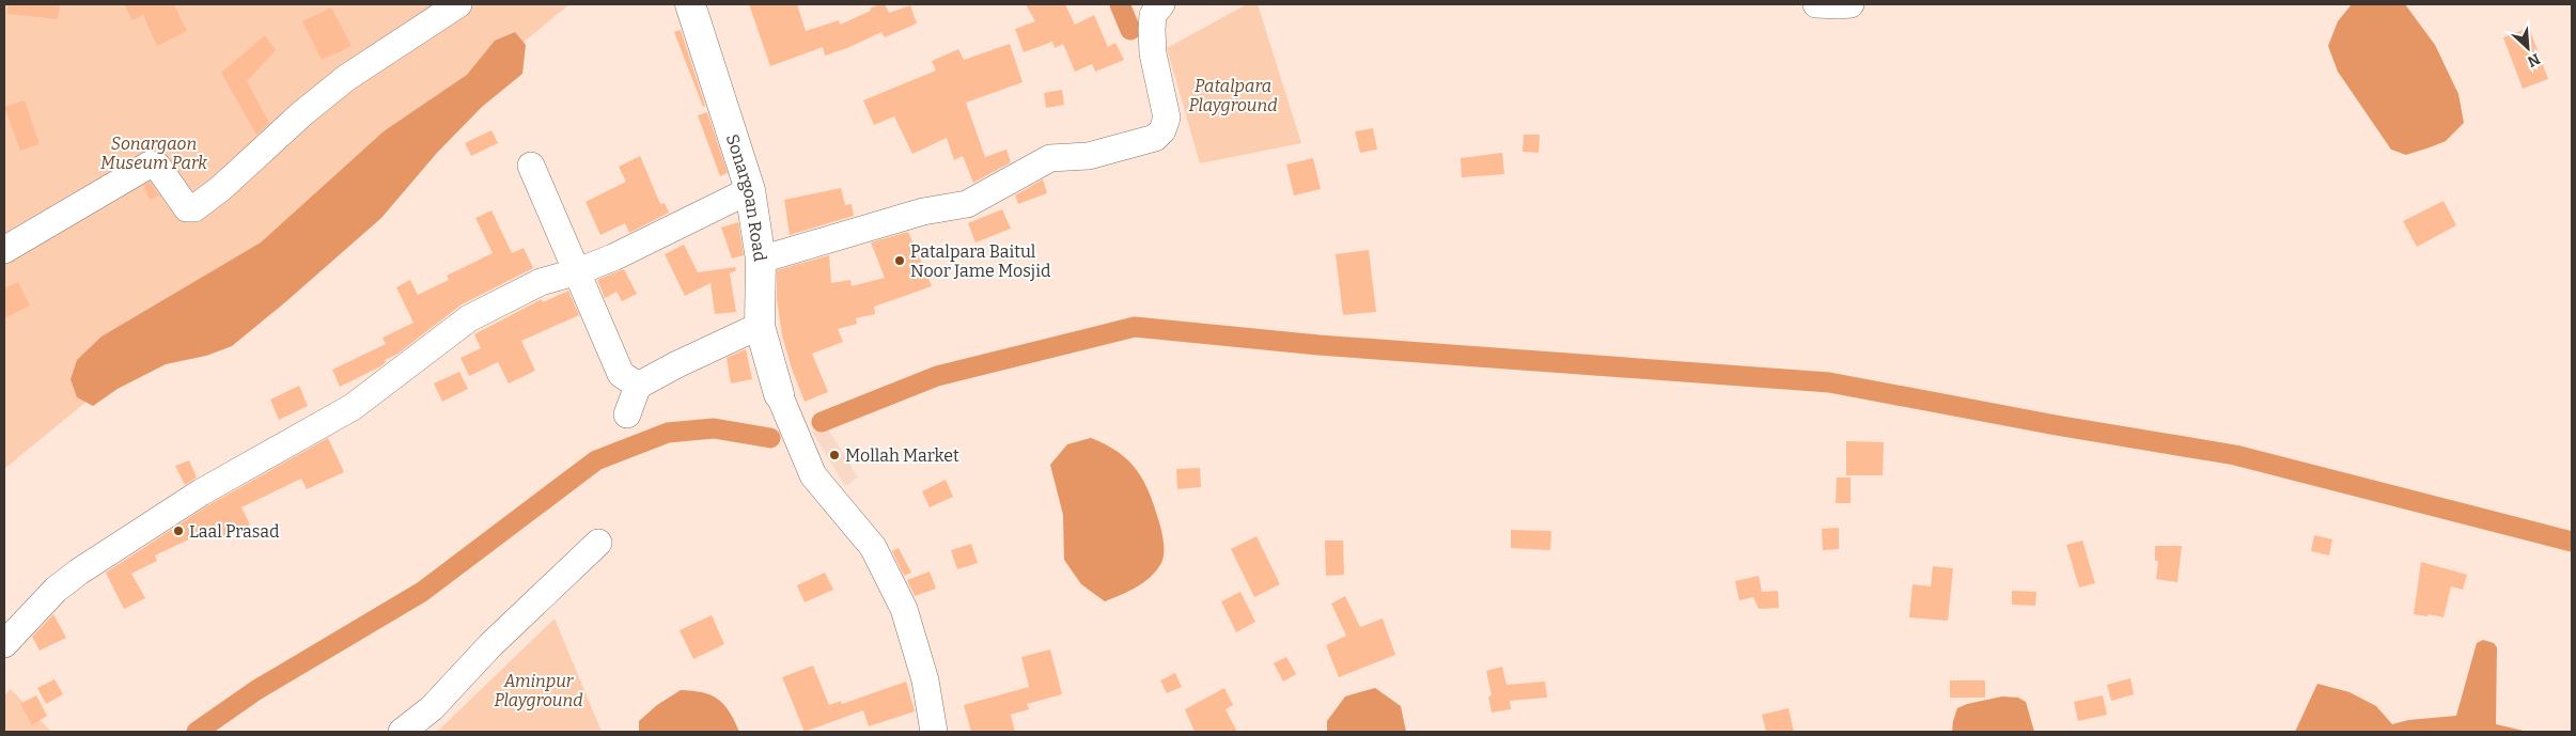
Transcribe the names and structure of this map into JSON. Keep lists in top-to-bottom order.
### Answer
{
  "streets": {
    "main road": ["Sonargoan Road"]
  },
  "parks": ["Patalpara Playground", "Sonargaon Museum Park", "Aminpur Playground"],
  "places": ["Patalpara Baitul Noor Jame Mosjid", "Mollah Market", "Laal Prasad"],
  "north": "bottom right"
}
